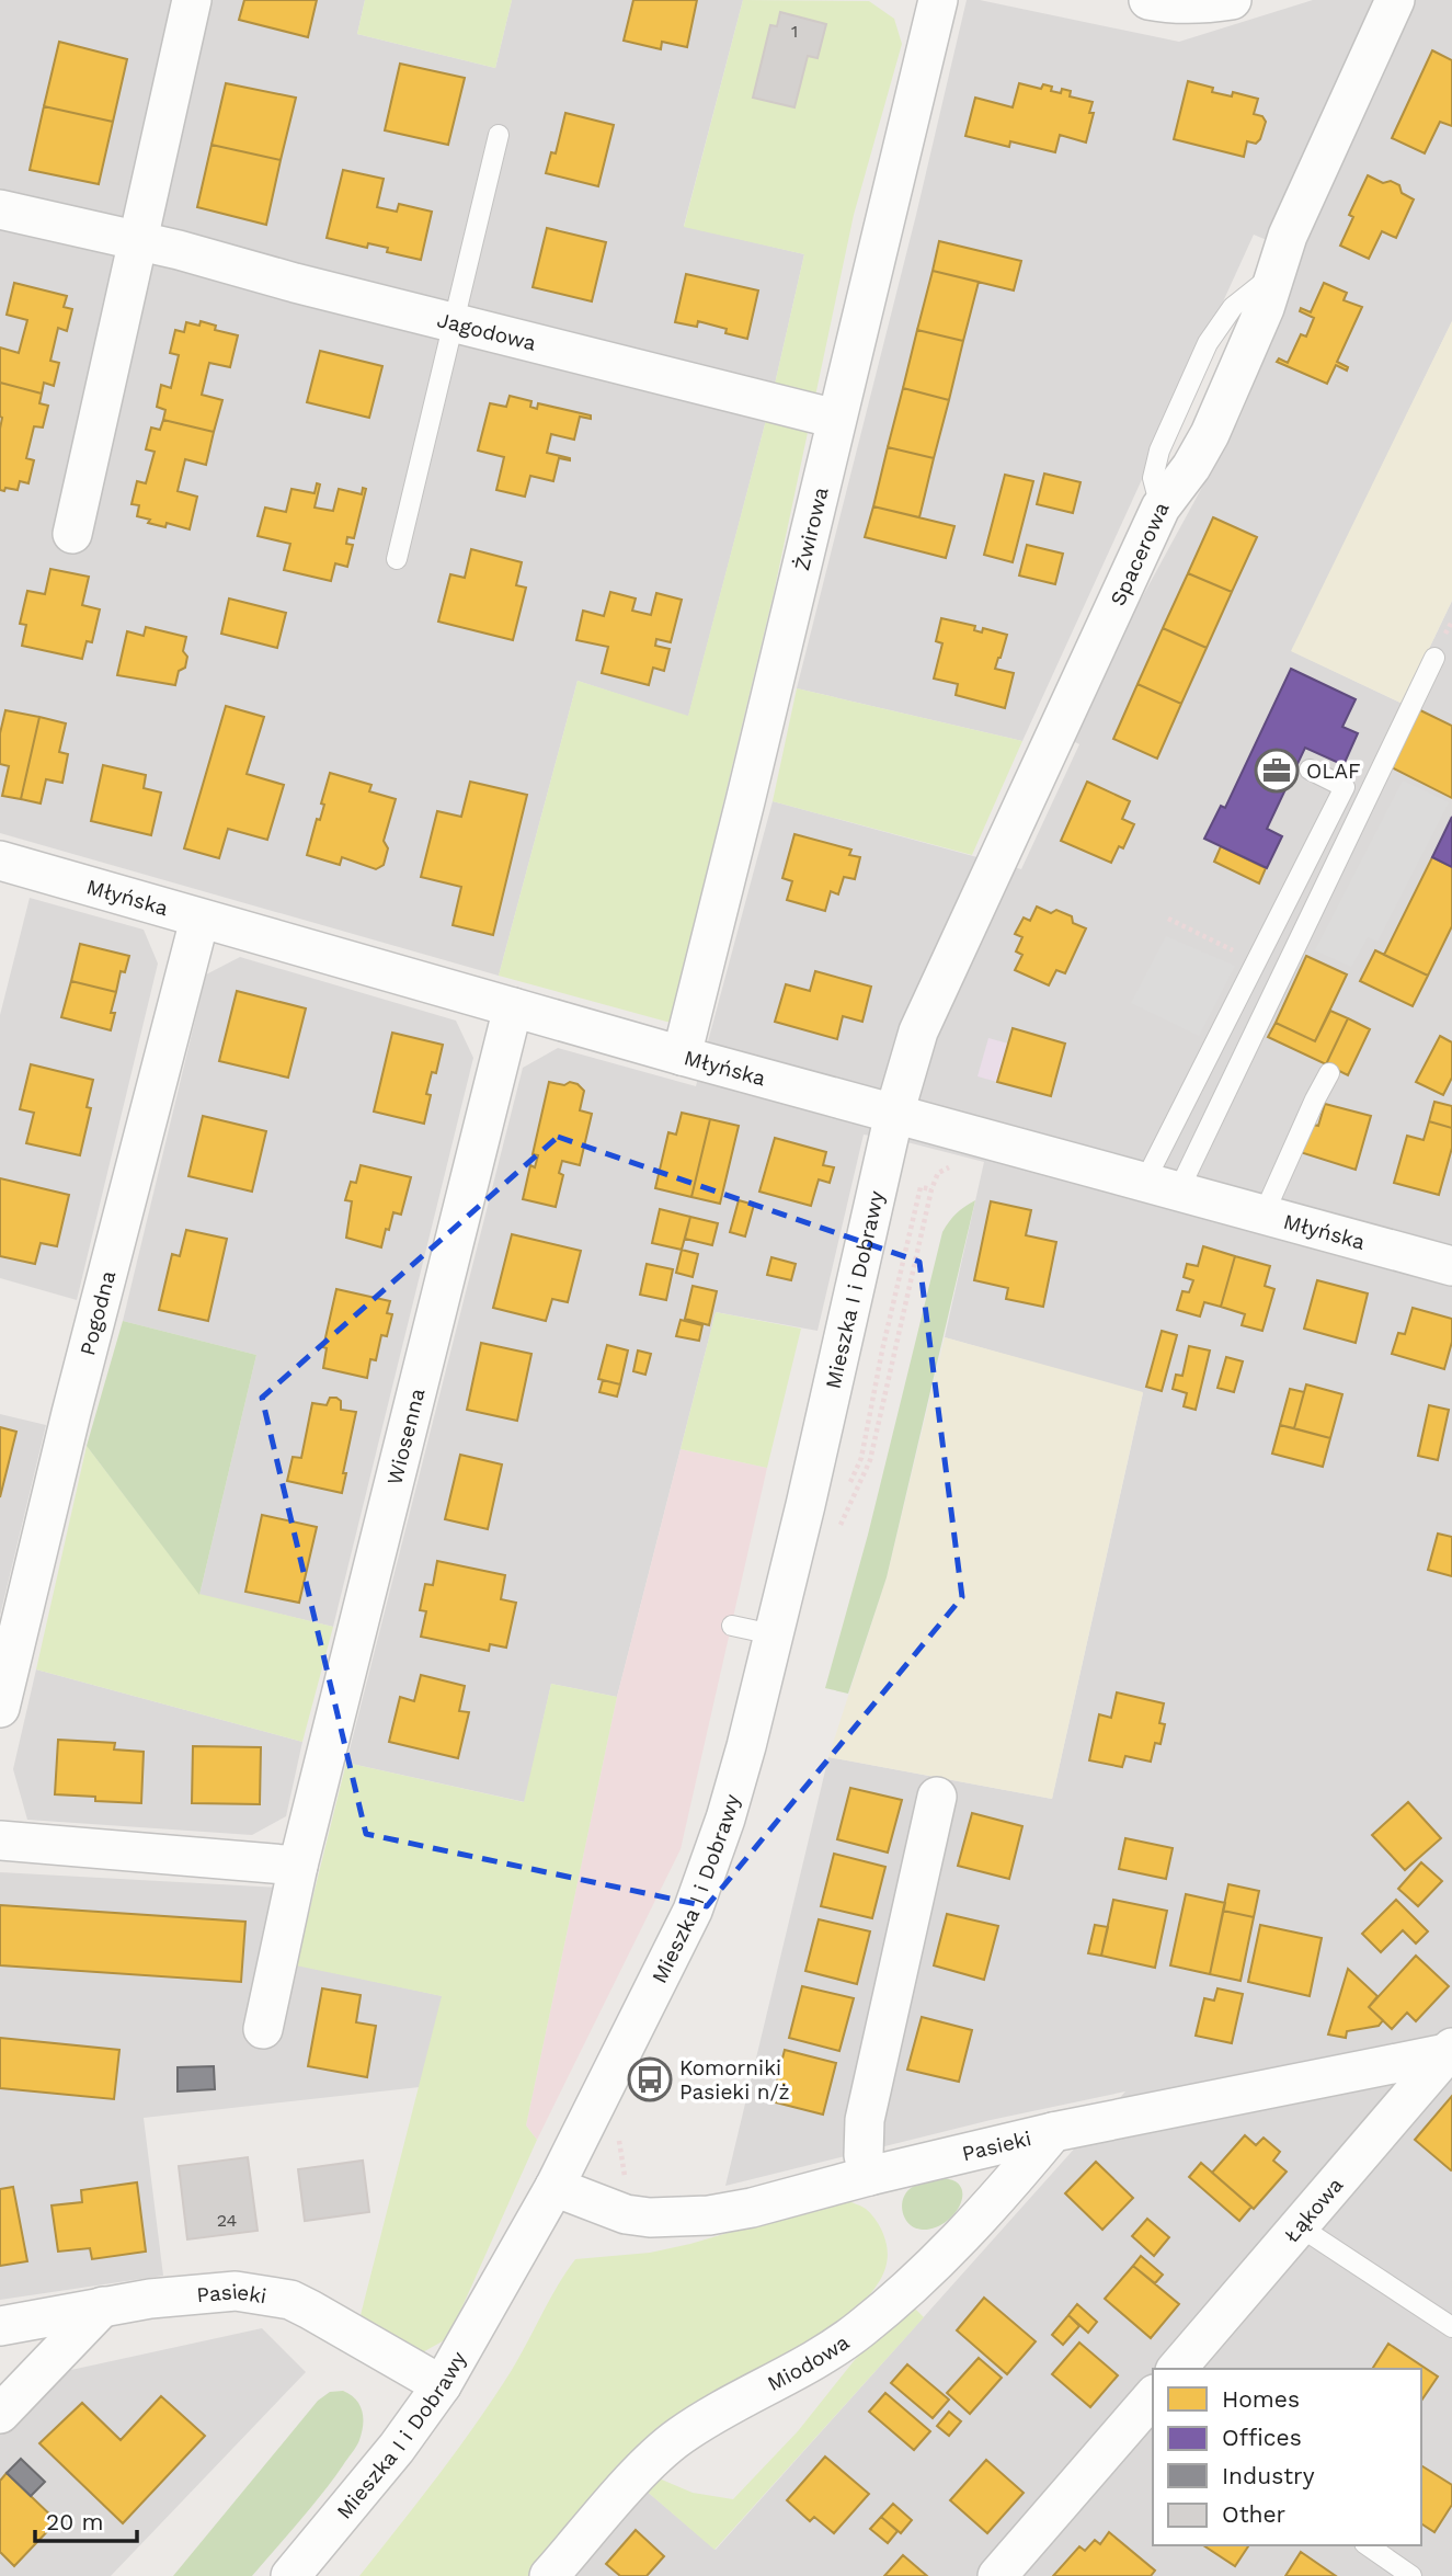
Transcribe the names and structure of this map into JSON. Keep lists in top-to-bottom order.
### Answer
{
  "streets": {
    "street": [
      "Jagodowa",
      "Żwirowa",
      "Spacerowa",
      "Młyńska",
      "Mieszka I i Dobrawy",
      "Pogodna",
      "Wiosenna",
      "Pasieki",
      "Łąkowa",
      "Miodowa"
    ]
  },
  "crossings": [
    ["Jagodowa", "Żwirowa"],
    ["Żwirowa", "Młyńska"],
    ["Spacerowa", "Młyńska"],
    ["Spacerowa", "Mieszka I i Dobrawy"],
    ["Młyńska", "Mieszka I i Dobrawy"],
    ["Młyńska", "Pogodna"],
    ["Młyńska", "Wiosenna"],
    ["Mieszka I i Dobrawy", "Pasieki"],
    ["Pasieki", "Łąkowa"],
    ["Pasieki", "Miodowa"]
  ],
  "places": {
    "office": ["OLAF"],
    "bus stop": ["Komorniki Pasieki n/ż"]
  },
  "house_numbers": ["1", "24"],
  "legend": [
    "Homes",
    "Offices",
    "Industry",
    "Other"
  ],
  "scale_bar": "20 m"
}
